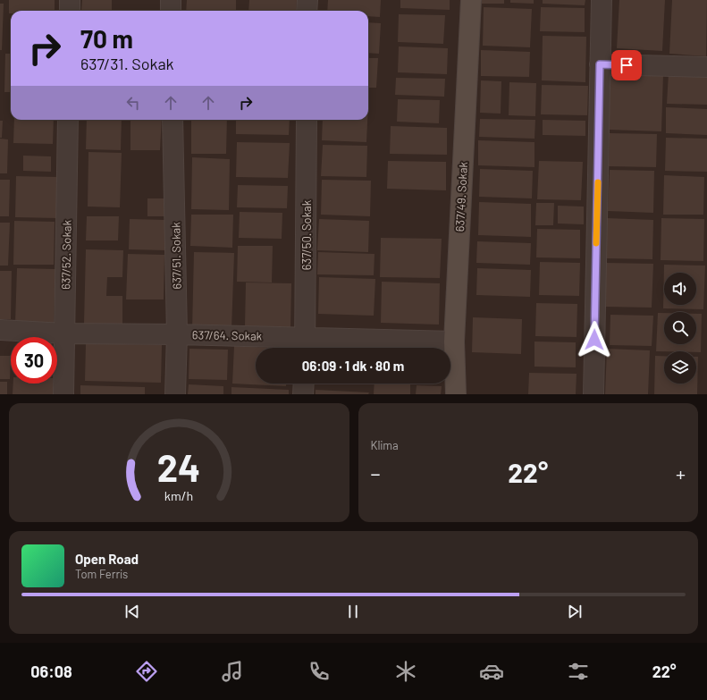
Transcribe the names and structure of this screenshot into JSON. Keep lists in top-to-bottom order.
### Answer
{
  "streets": {
    "street": [
      "637/49. Sokak",
      "637/50. Sokak",
      "637/52. Sokak",
      "637/51. Sokak",
      "637/64. Sokak"
    ]
  },
  "crossings": [
    ["637/49. Sokak", "637/64. Sokak"],
    ["637/50. Sokak", "637/64. Sokak"],
    ["637/52. Sokak", "637/64. Sokak"],
    ["637/51. Sokak", "637/64. Sokak"]
  ],
  "page": {
    "turn": ["70 m", "637/31. Sokak"],
    "limit": "30",
    "trip": "06:09 · 1 dk · 80 m",
    "tile": "Klima",
    "heat": ["−", "22°", "+"],
    "song": ["Open Road", "Tom Ferris"],
    "tabs": ["06:08", "22°"],
    "gauge": ["24", "km/h"]
  }
}
